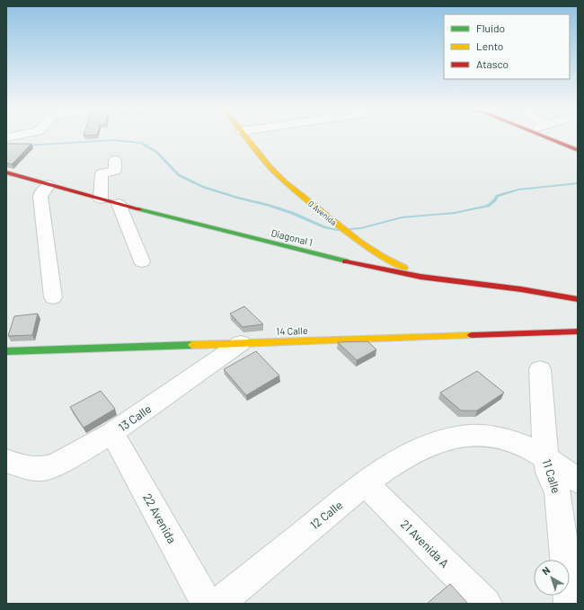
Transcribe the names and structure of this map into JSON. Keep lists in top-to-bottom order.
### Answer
{
  "streets": {
    "street": [
      "0 Avenida",
      "Diagonal 1",
      "14 Calle",
      "13 Calle",
      "11 Calle",
      "12 Calle",
      "22 Avenida",
      "21 Avenida A"
    ]
  },
  "crossings": [
    ["0 Avenida", "Diagonal 1"],
    ["14 Calle", "13 Calle"],
    ["13 Calle", "22 Avenida"],
    ["11 Calle", "12 Calle"],
    ["12 Calle", "21 Avenida A"]
  ],
  "legend": ["Fluido", "Lento", "Atasco"],
  "north": "top left"
}
